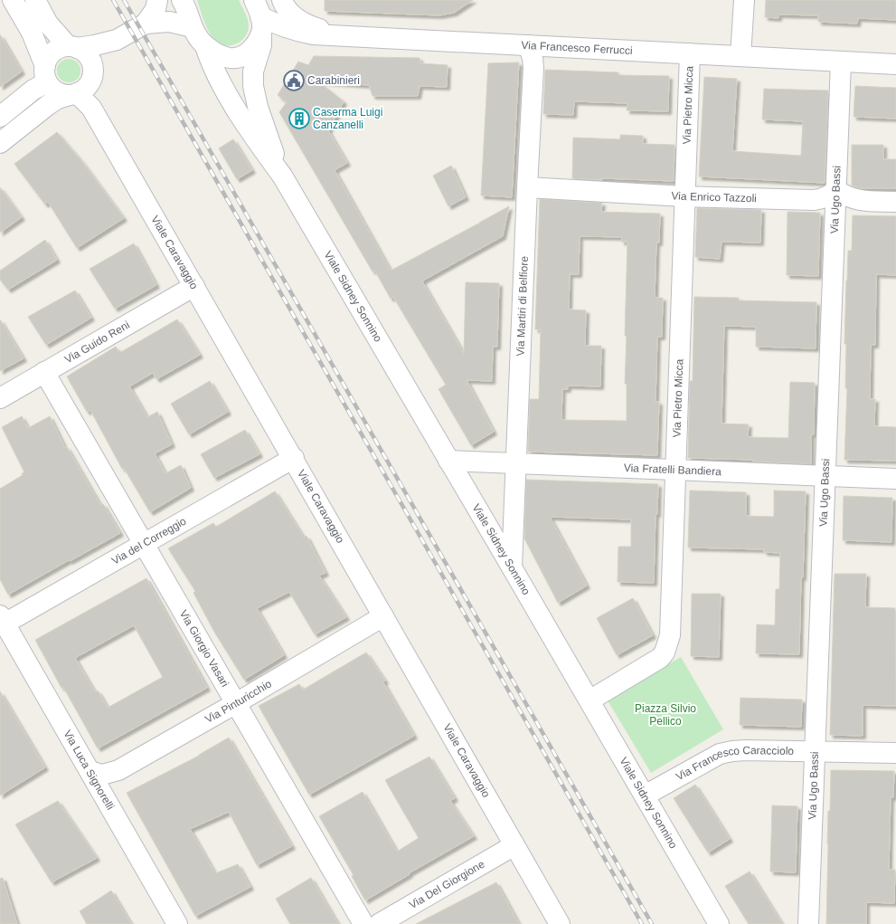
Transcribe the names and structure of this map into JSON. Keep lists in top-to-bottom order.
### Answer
{
  "streets": {
    "street": [
      "Via Francesco Ferrucci",
      "Via Pietro Micca",
      "Via Enrico Tazzoli",
      "Via Ugo Bassi",
      "Viale Caravaggio",
      "Viale Sidney Sonnino",
      "Via Martiri di Belfiore",
      "Via Guido Reni",
      "Via Fratelli Bandiera",
      "Via del Correggio",
      "Via Giorgio Vasari",
      "Via Pinturicchio",
      "Via Francesco Caracciolo",
      "Via Luca Signorelli",
      "Via Del Giorgione"
    ]
  },
  "crossings": [
    ["Via Francesco Ferrucci", "Via Pietro Micca"],
    ["Via Francesco Ferrucci", "Via Ugo Bassi"],
    ["Via Francesco Ferrucci", "Viale Sidney Sonnino"],
    ["Via Francesco Ferrucci", "Via Martiri di Belfiore"],
    ["Via Pietro Micca", "Via Enrico Tazzoli"],
    ["Via Pietro Micca", "Viale Sidney Sonnino"],
    ["Via Pietro Micca", "Via Fratelli Bandiera"],
    ["Via Enrico Tazzoli", "Via Ugo Bassi"],
    ["Via Enrico Tazzoli", "Via Martiri di Belfiore"],
    ["Via Ugo Bassi", "Via Fratelli Bandiera"],
    ["Via Ugo Bassi", "Via Francesco Caracciolo"],
    ["Viale Caravaggio", "Via Guido Reni"],
    ["Viale Caravaggio", "Via del Correggio"],
    ["Viale Caravaggio", "Via Pinturicchio"],
    ["Viale Caravaggio", "Via Del Giorgione"],
    ["Viale Sidney Sonnino", "Via Martiri di Belfiore"],
    ["Viale Sidney Sonnino", "Via Fratelli Bandiera"],
    ["Viale Sidney Sonnino", "Via Francesco Caracciolo"],
    ["Via Martiri di Belfiore", "Via Fratelli Bandiera"],
    ["Via Guido Reni", "Via Giorgio Vasari"],
    ["Via del Correggio", "Via Giorgio Vasari"],
    ["Via del Correggio", "Via Luca Signorelli"],
    ["Via Giorgio Vasari", "Via Pinturicchio"],
    ["Via Pinturicchio", "Via Luca Signorelli"]
  ],
  "parks": ["Piazza Silvio Pellico"],
  "places": {
    "public building": ["Carabinieri"],
    "building": ["Caserma Luigi Canzanelli"]
  }
}
